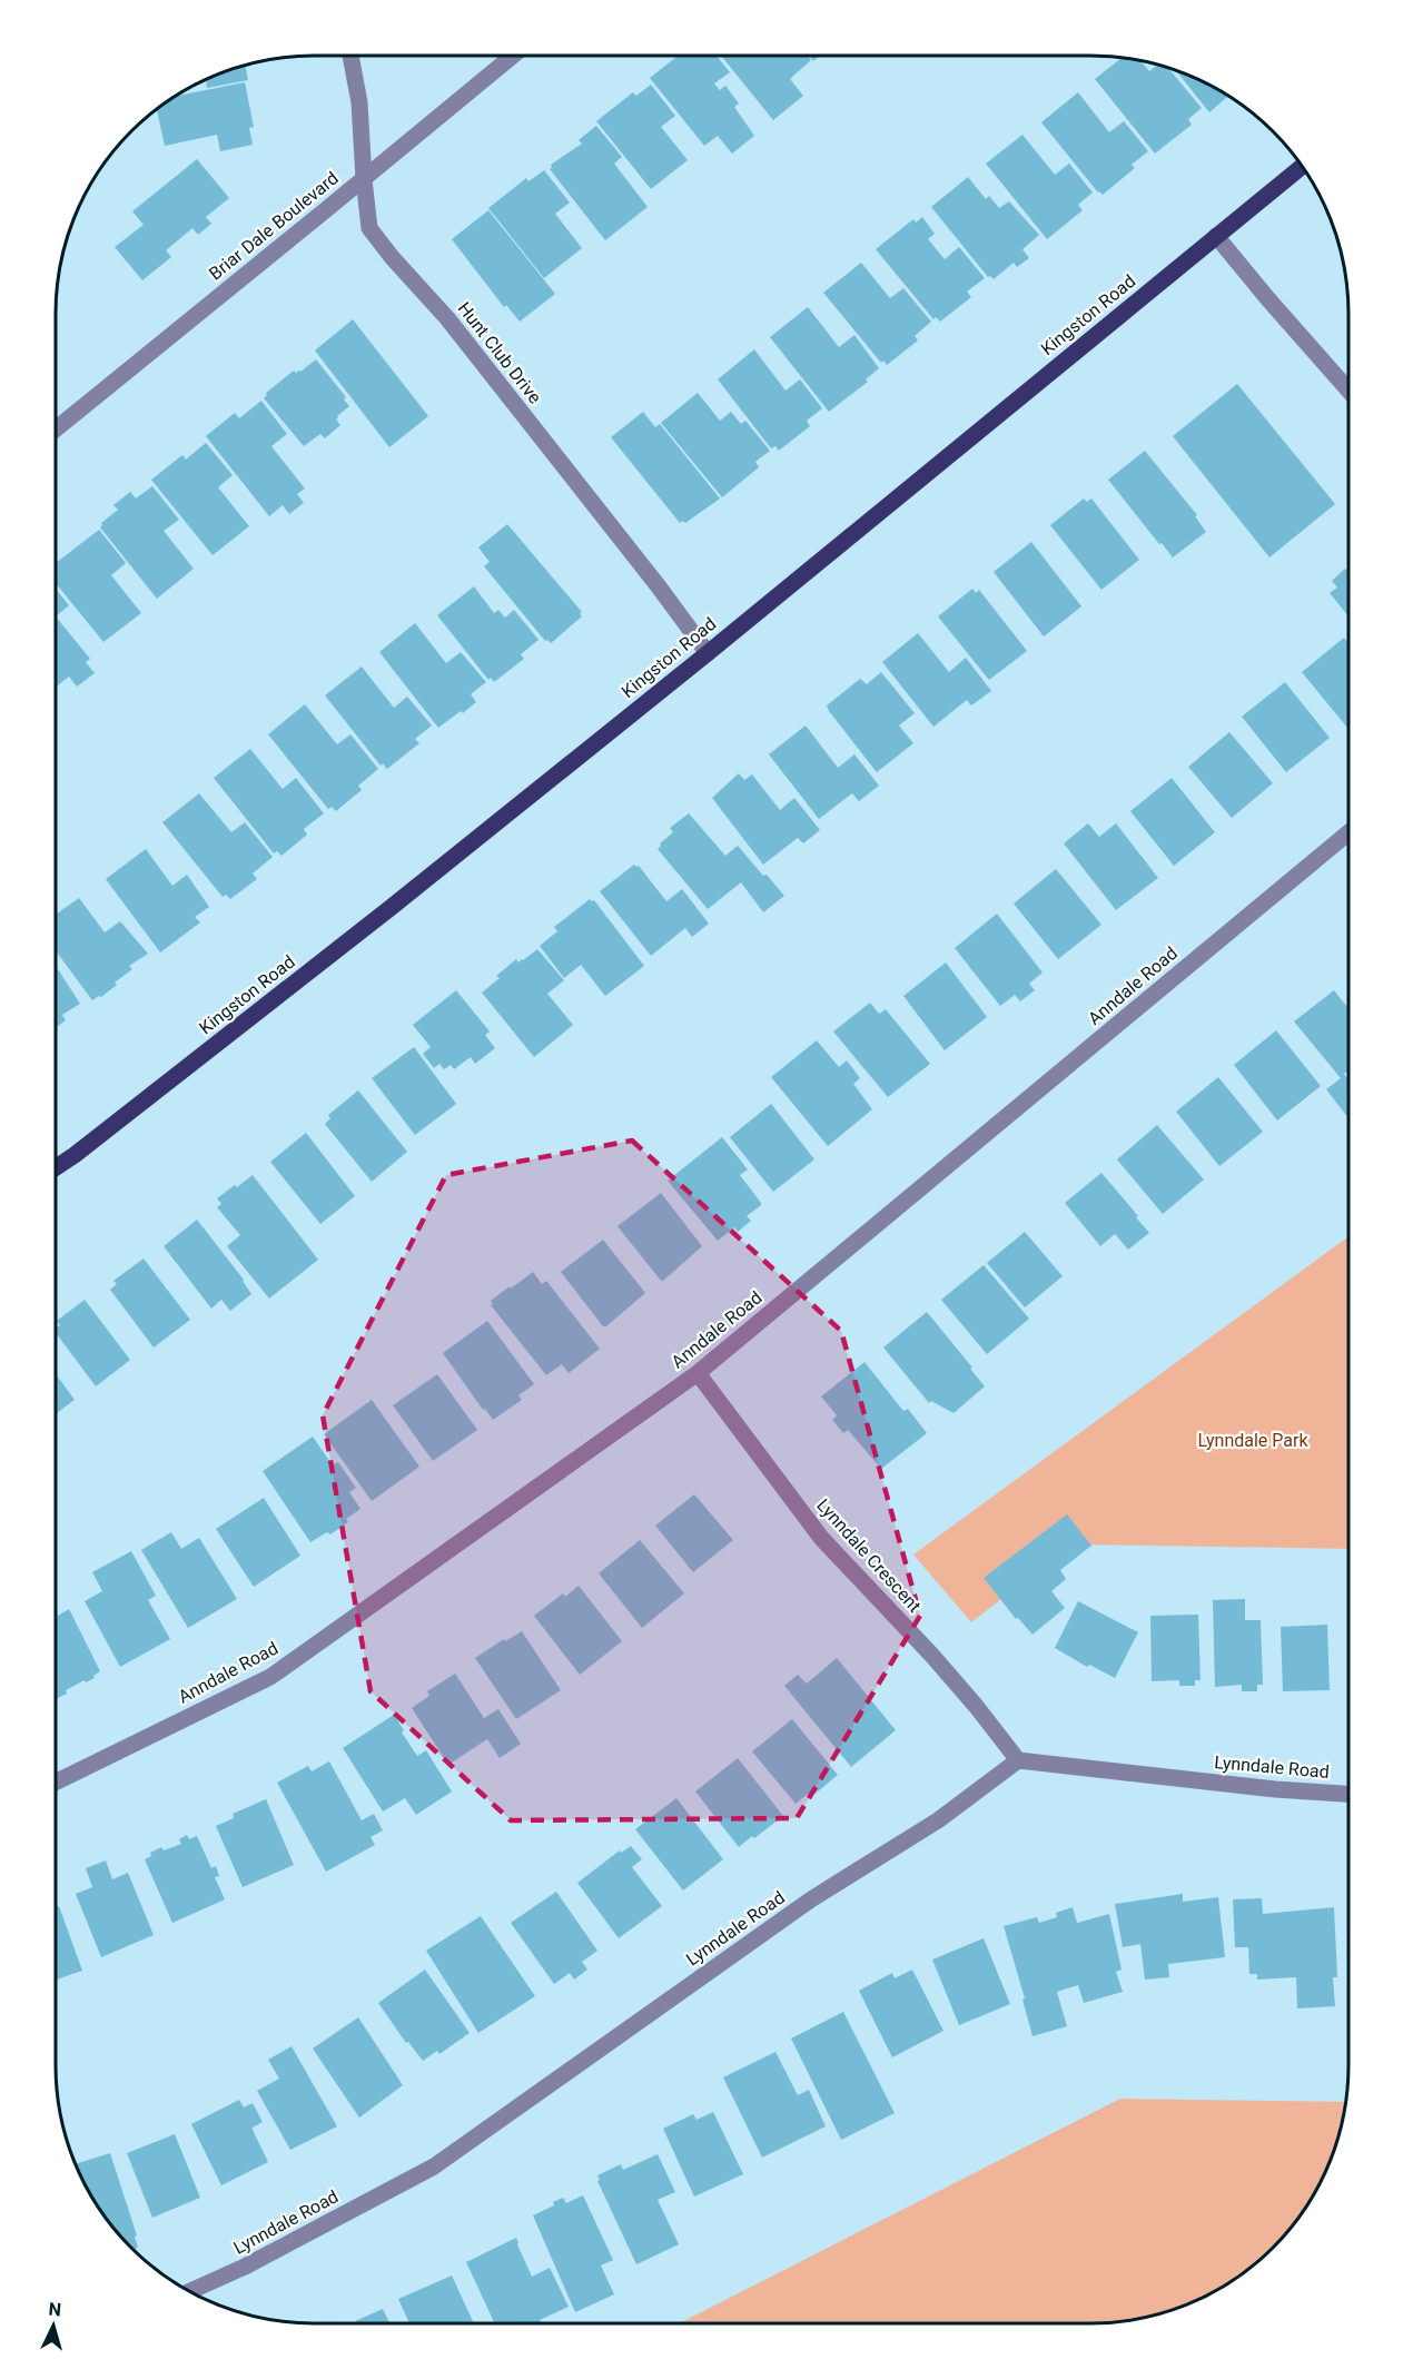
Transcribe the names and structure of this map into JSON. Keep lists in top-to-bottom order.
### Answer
{
  "streets": {
    "main road": ["Kingston Road"],
    "street": [
      "Briar Dale Boulevard",
      "Hunt Club Drive",
      "Anndale Road",
      "Lynndale Crescent",
      "Lynndale Road"
    ]
  },
  "crossings": [
    ["Briar Dale Boulevard", "Hunt Club Drive"],
    ["Kingston Road", "Hunt Club Drive"],
    ["Anndale Road", "Lynndale Crescent"],
    ["Lynndale Crescent", "Lynndale Road"]
  ],
  "parks": ["Lynndale Park"],
  "north": "top"
}
